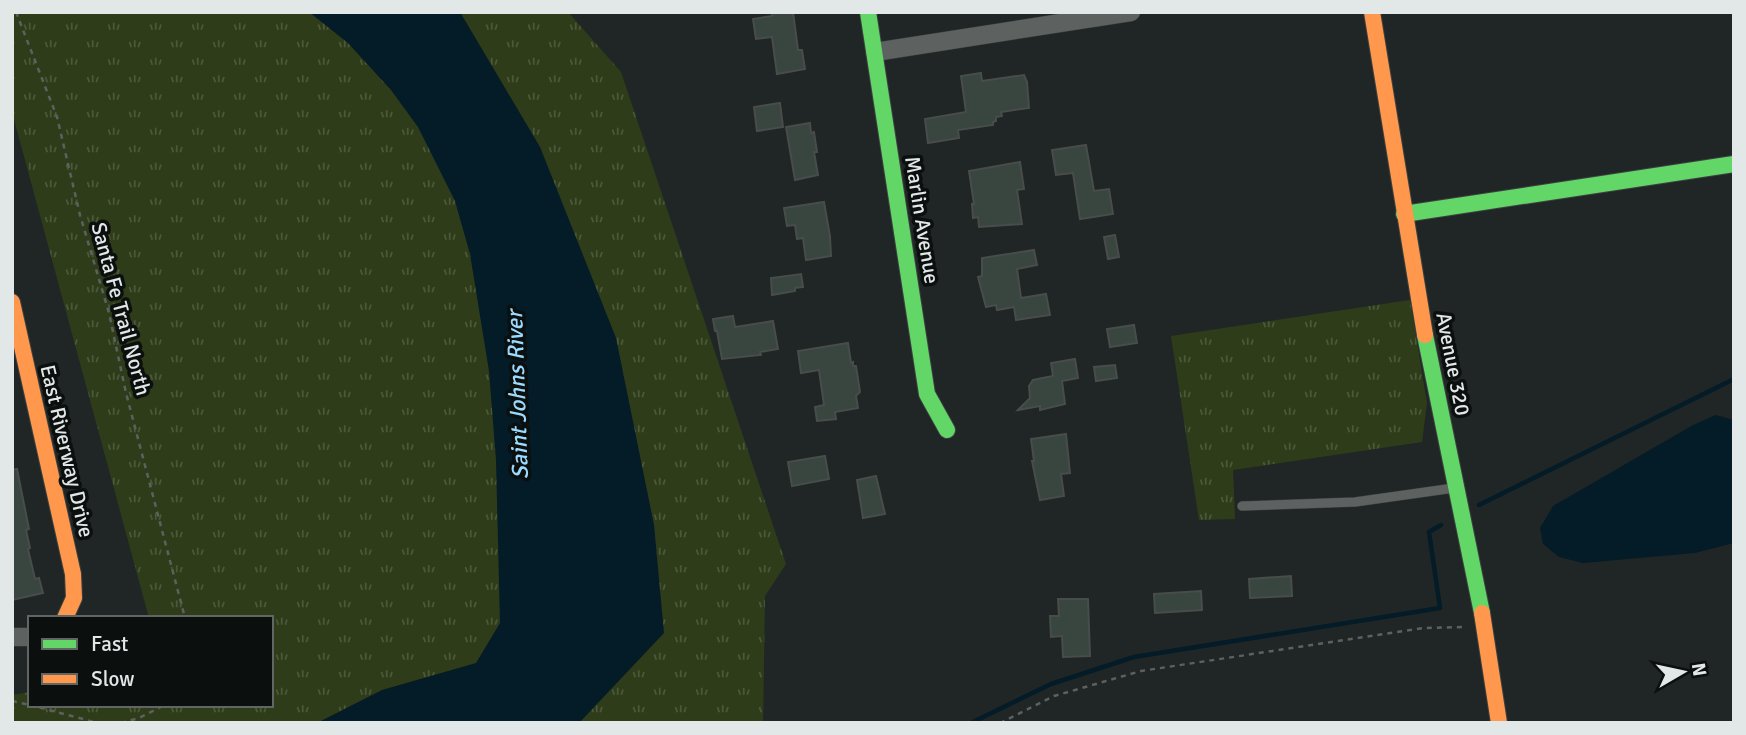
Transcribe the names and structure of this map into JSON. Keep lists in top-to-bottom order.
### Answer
{
  "streets": {
    "street": ["Marlin Avenue", "Avenue 320", "East Riverway Drive"],
    "path": ["Santa Fe Trail North"]
  },
  "water": ["Saint Johns River"],
  "legend": ["Fast", "Slow"],
  "north": "right"
}
